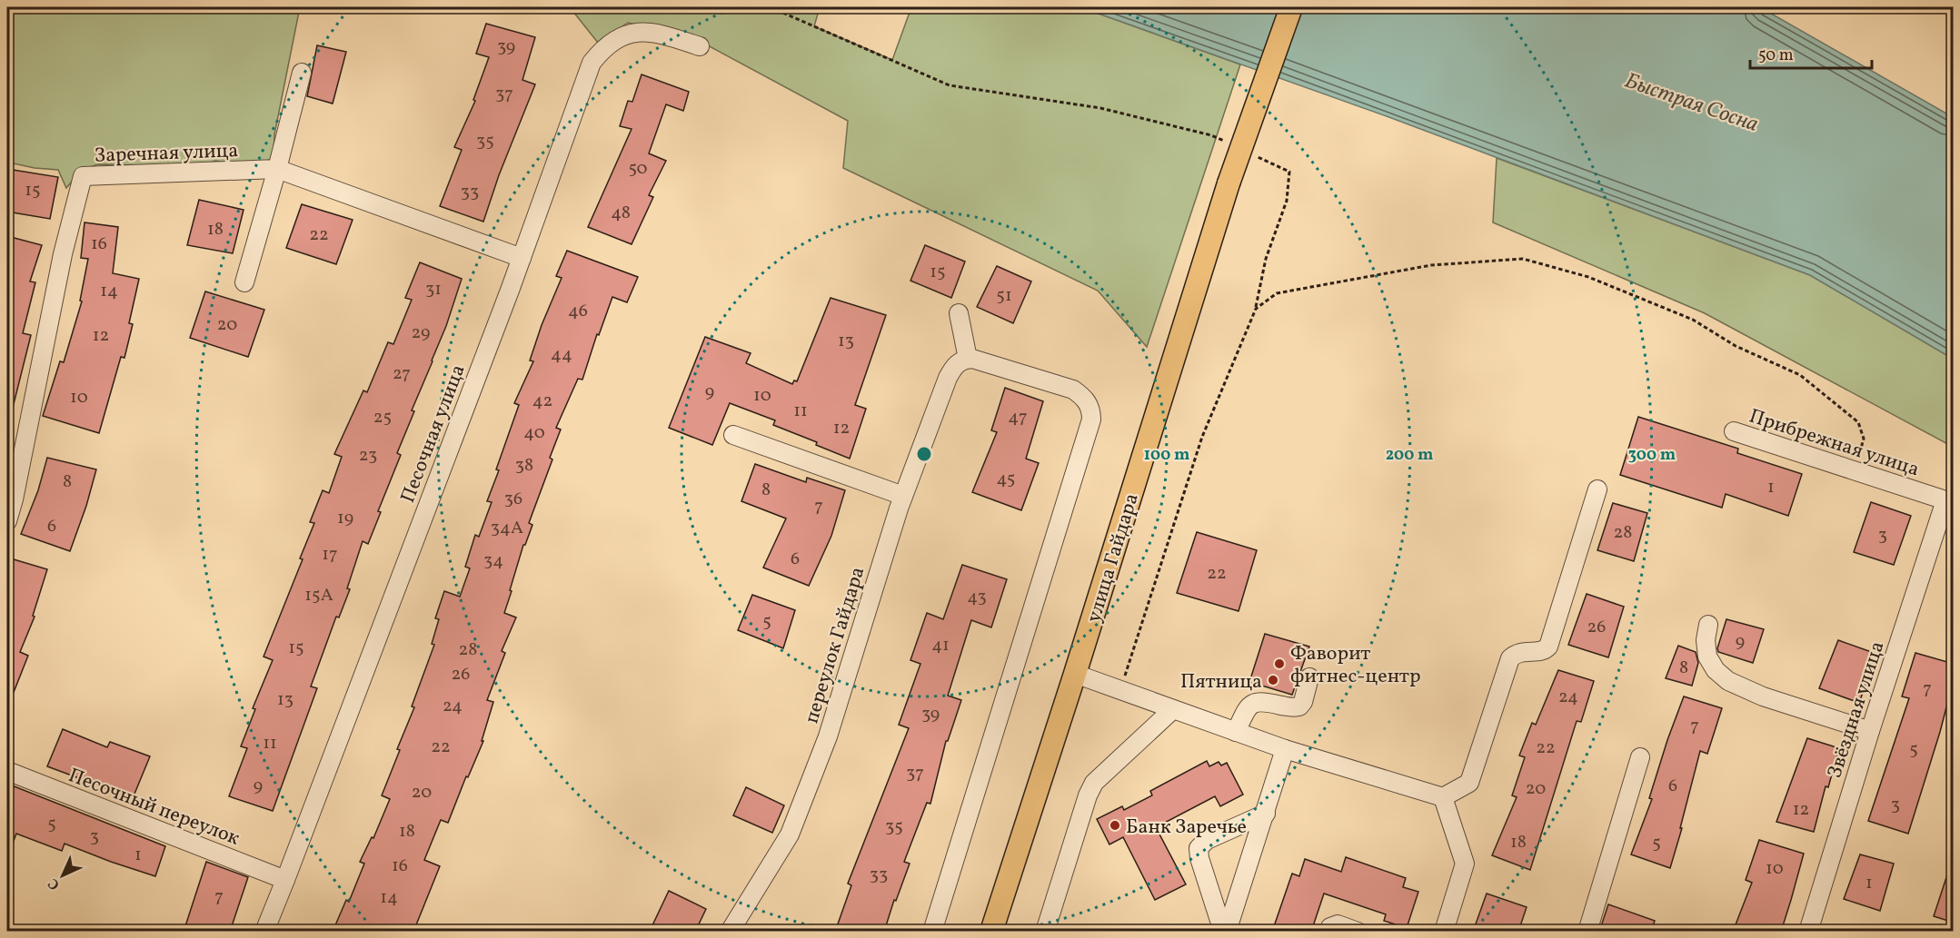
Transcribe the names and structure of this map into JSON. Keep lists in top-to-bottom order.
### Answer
{
  "streets": {
    "main road": ["улица Гайдара"],
    "street": [
      "Заречная улица",
      "Песочная улица",
      "Прибрежная улица",
      "переулок Гайдара",
      "Звёздная улица",
      "Песочный переулок"
    ]
  },
  "crossings": [
    ["Песочная улица", "Песочный переулок"],
    ["Прибрежная улица", "Звёздная улица"]
  ],
  "water": ["Быстрая Сосна"],
  "places": ["Фаворит фитнес-центр", "Пятница", "Банк Заречье"],
  "house_numbers": [
    "39",
    "37",
    "35",
    "50",
    "15",
    "33",
    "48",
    "18",
    "22",
    "16",
    "15",
    "31",
    "14",
    "51",
    "46",
    "20",
    "29",
    "12",
    "13",
    "44",
    "27",
    "9",
    "10",
    "10",
    "42",
    "11",
    "25",
    "47",
    "12",
    "40",
    "23",
    "38",
    "45",
    "8",
    "1",
    "8",
    "36",
    "7",
    "19",
    "6",
    "34А",
    "28",
    "3",
    "17",
    "6",
    "34",
    "22",
    "15А",
    "43",
    "5",
    "26",
    "9",
    "41",
    "15",
    "28",
    "8",
    "26",
    "7",
    "24",
    "13",
    "24",
    "39",
    "7",
    "11",
    "22",
    "22",
    "5",
    "37",
    "9",
    "6",
    "20",
    "20",
    "3",
    "12",
    "5",
    "35",
    "18",
    "3",
    "18",
    "5",
    "1",
    "16",
    "10",
    "33",
    "1",
    "7",
    "14"
  ],
  "scale_bar": "50 m",
  "north": "bottom left",
  "rings": ["100 m", "200 m", "300 m"]
}
